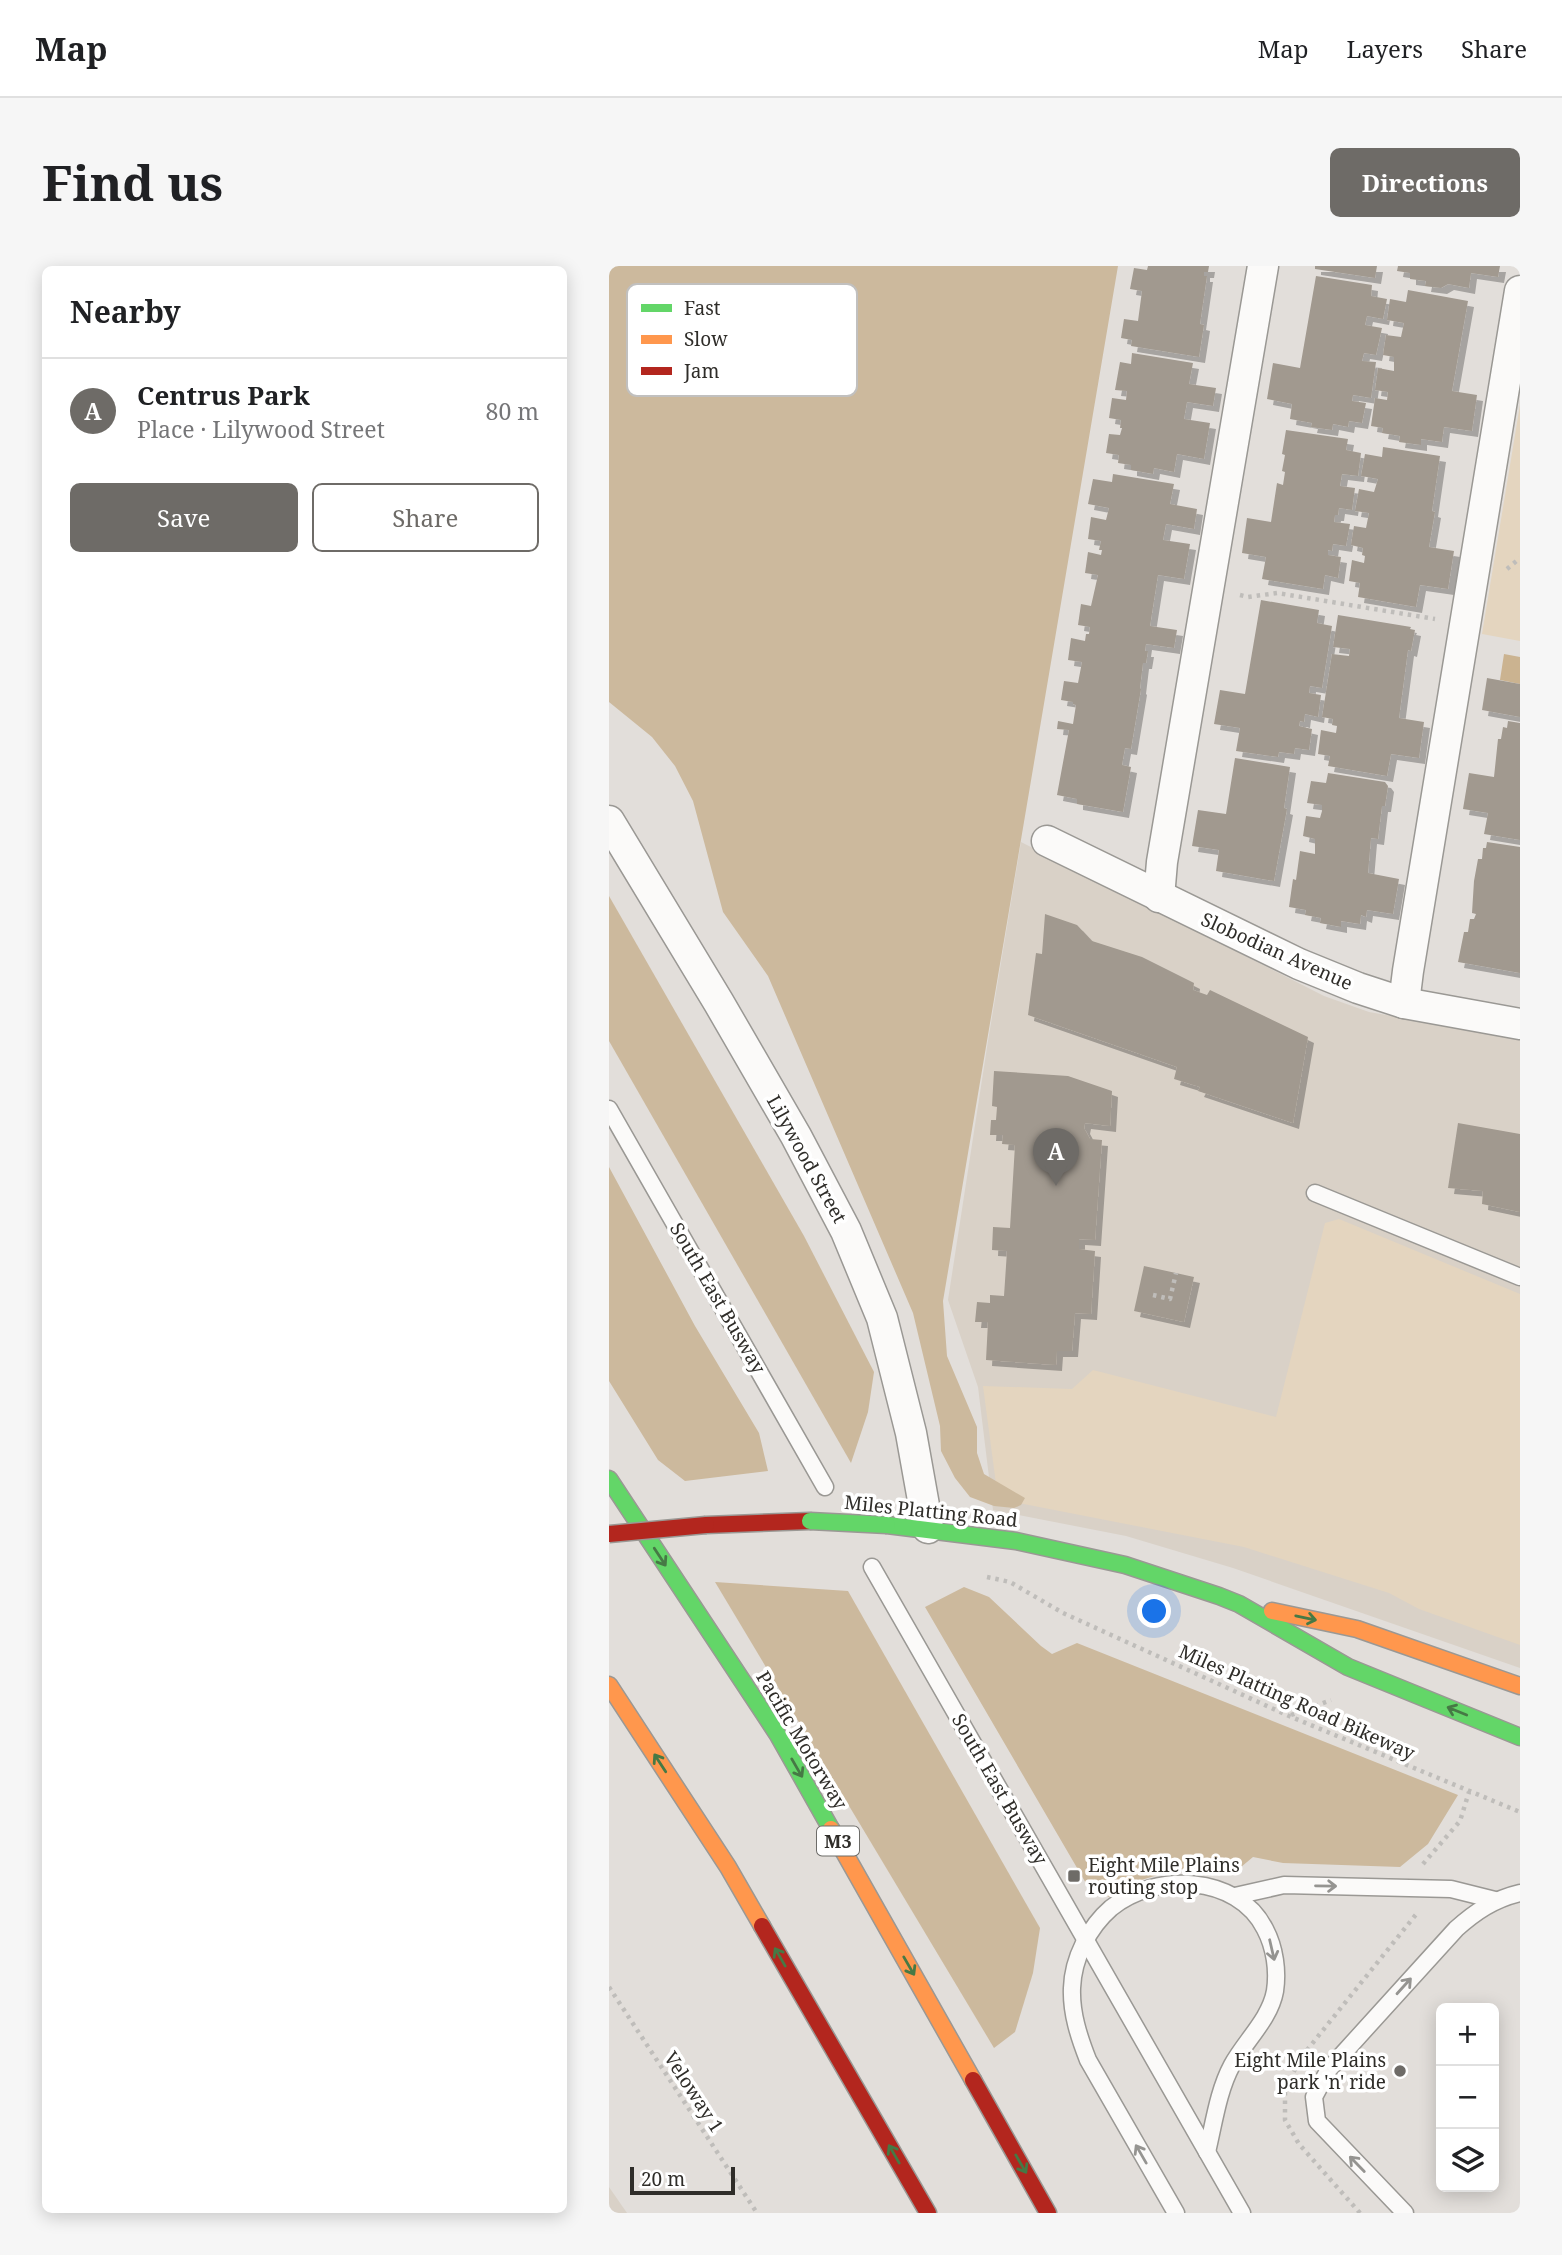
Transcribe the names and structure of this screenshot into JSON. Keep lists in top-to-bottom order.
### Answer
{
  "streets": {
    "main road": ["Miles Platting Road", "Pacific Motorway", "M3"],
    "street": ["Slobodian Avenue", "Lilywood Street"],
    "lane": ["South East Busway"],
    "path": ["Miles Platting Road Bikeway", "Veloway 1"]
  },
  "crossings": [
    ["Lilywood Street", "Miles Platting Road"]
  ],
  "places": {
    "transit": ["Eight Mile Plains routing stop"],
    "other": ["Eight Mile Plains park 'n' ride"]
  },
  "legend": ["Fast", "Slow", "Jam"],
  "scale_bar": "20 m",
  "page": {
    "header": "Map",
    "nav": ["Map", "Layers", "Share"],
    "buttons": [
      "Directions",
      ["Save", "Share"]
    ],
    "title": "Find us",
    "heading": "Nearby",
    "list": [
      {
        "mark": "A",
        "name": "Centrus Park",
        "note": "Place · Lilywood Street",
        "value": "80 m"
      }
    ],
    "pins": "A",
    "map_buttons": ["+", "−"],
    "scale": "20 m"
  }
}
